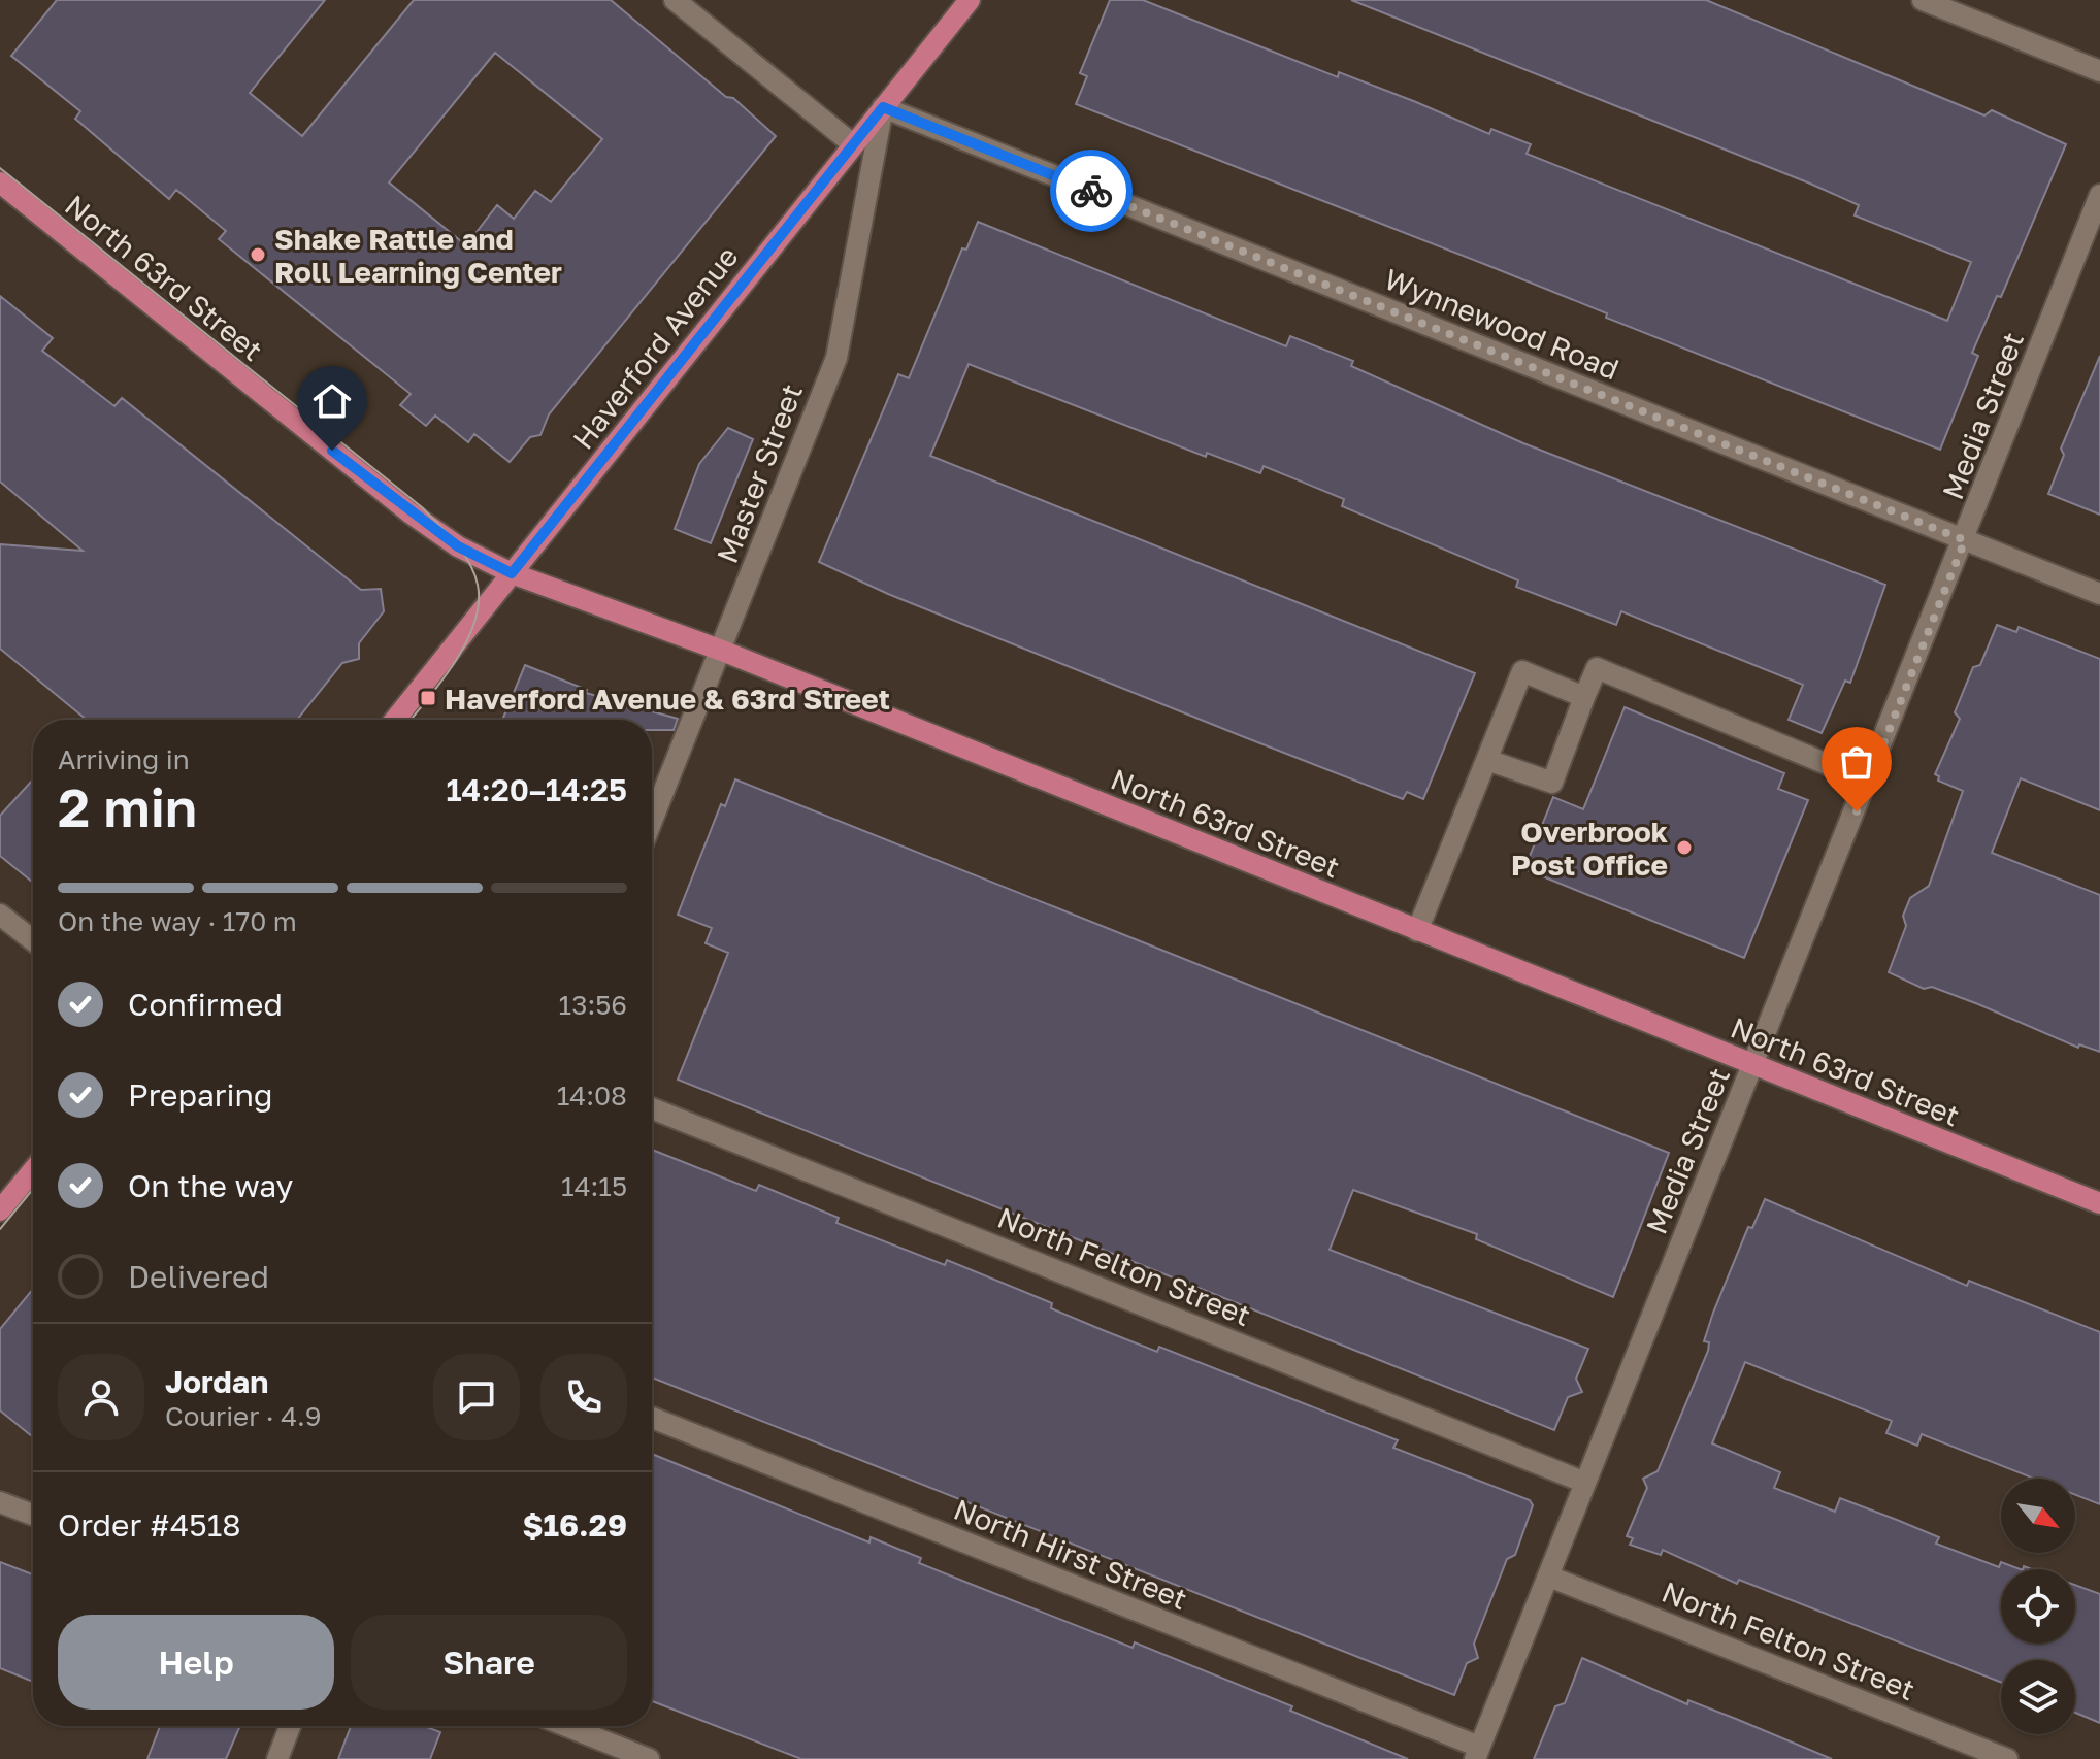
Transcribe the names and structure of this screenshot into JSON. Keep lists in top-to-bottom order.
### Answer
{
  "streets": {
    "main road": ["North 63rd Street", "Haverford Avenue"],
    "street": [
      "Wynnewood Road",
      "Media Street",
      "Master Street",
      "North Felton Street",
      "North Hirst Street"
    ]
  },
  "crossings": [
    ["North 63rd Street", "Haverford Avenue"],
    ["North 63rd Street", "Media Street"],
    ["North 63rd Street", "Master Street"],
    ["Wynnewood Road", "Haverford Avenue"],
    ["Wynnewood Road", "Media Street"],
    ["Wynnewood Road", "Master Street"],
    ["Haverford Avenue", "Master Street"],
    ["Media Street", "North Felton Street"],
    ["Media Street", "North Hirst Street"]
  ],
  "places": {
    "other": ["Shake Rattle and Roll Learning Center", "Overbrook Post Office"],
    "transit": ["Haverford Avenue & 63rd Street"]
  },
  "north": "bottom right",
  "page": {
    "heading": ["2 min", "Arriving in", "14:20–14:25"],
    "panel": [
      "Jordan",
      "Courier · 4.9",
      "Order #4518",
      "$16.29"
    ],
    "bar": "On the way · 170 m",
    "list": [
      ["Confirmed", "13:56"],
      ["Preparing", "14:08"],
      ["On the way", "14:15"],
      "Delivered"
    ],
    "buttons": ["Help", "Share"]
  }
}
